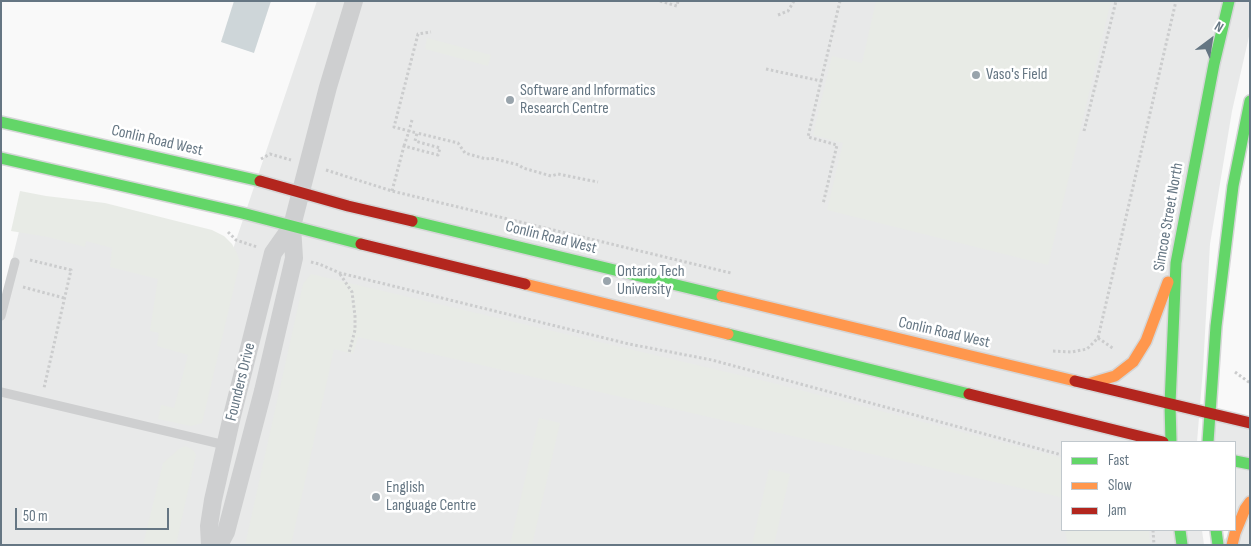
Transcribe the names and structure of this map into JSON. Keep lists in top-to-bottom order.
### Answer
{
  "streets": {
    "street": ["Conlin Road West", "Simcoe Street North", "Founders Drive"]
  },
  "crossings": [
    ["Conlin Road West", "Simcoe Street North"],
    ["Conlin Road West", "Founders Drive"]
  ],
  "places": [
    "Vaso's Field",
    "Software and Informatics Research Centre",
    "Ontario Tech University",
    "English Language Centre"
  ],
  "legend": ["Fast", "Slow", "Jam"],
  "scale_bar": "50 m",
  "north": "top right"
}
